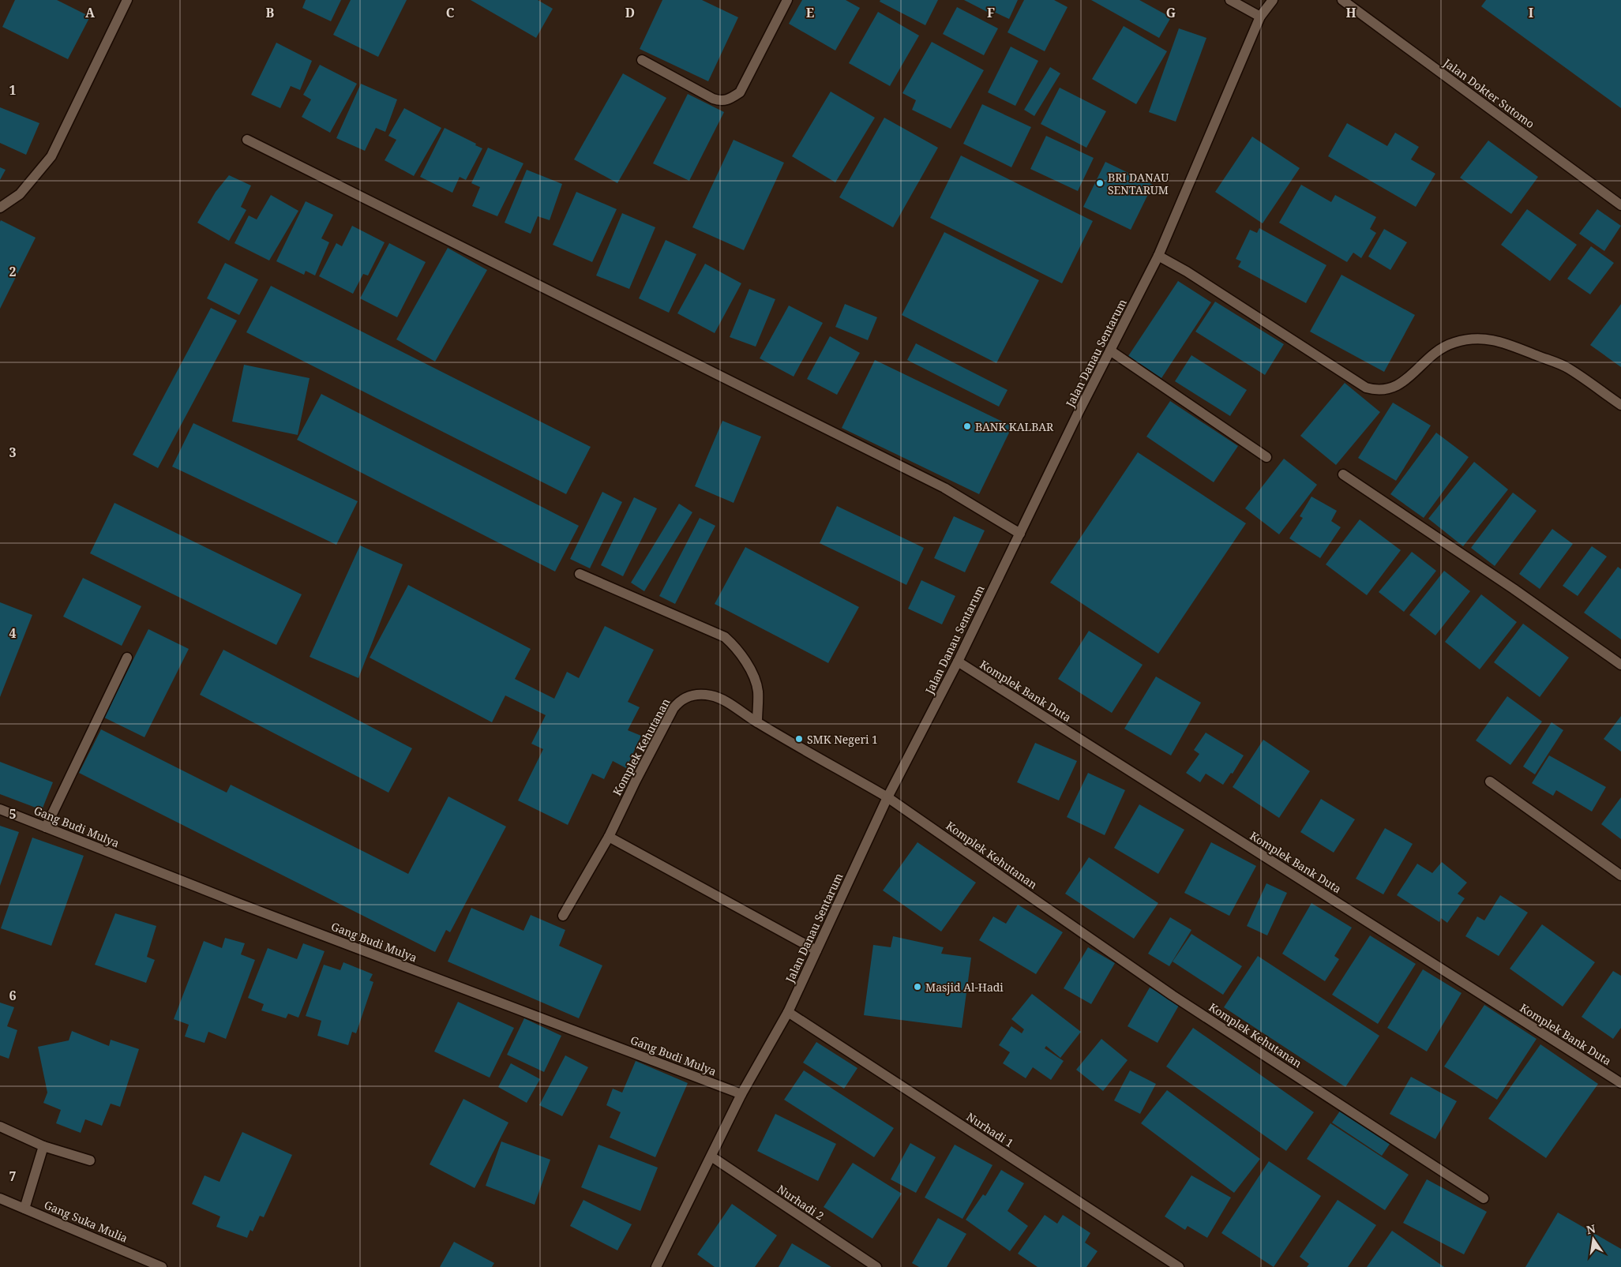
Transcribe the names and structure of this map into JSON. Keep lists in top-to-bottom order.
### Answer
{
  "streets": {
    "street": [
      "Jalan Dokter Sutomo",
      "Jalan Danau Sentarum",
      "Komplek Bank Duta",
      "Komplek Kehutanan",
      "Gang Budi Mulya",
      "Nurhadi 1",
      "Nurhadi 2",
      "Gang Suka Mulia"
    ]
  },
  "crossings": [
    ["Jalan Danau Sentarum", "Komplek Bank Duta"],
    ["Jalan Danau Sentarum", "Komplek Kehutanan"],
    ["Jalan Danau Sentarum", "Gang Budi Mulya"],
    ["Jalan Danau Sentarum", "Nurhadi 1"],
    ["Jalan Danau Sentarum", "Nurhadi 2"]
  ],
  "places": [
    "BRI DANAU SENTARUM",
    "BANK KALBAR",
    "SMK Negeri 1",
    "Masjid Al-Hadi"
  ],
  "north": "top",
  "grid": {
    "columns": [
      "A",
      "B",
      "C",
      "D",
      "E",
      "F",
      "G",
      "H",
      "I"
    ],
    "rows": [
      "1",
      "2",
      "3",
      "4",
      "5",
      "6",
      "7"
    ]
  }
}
